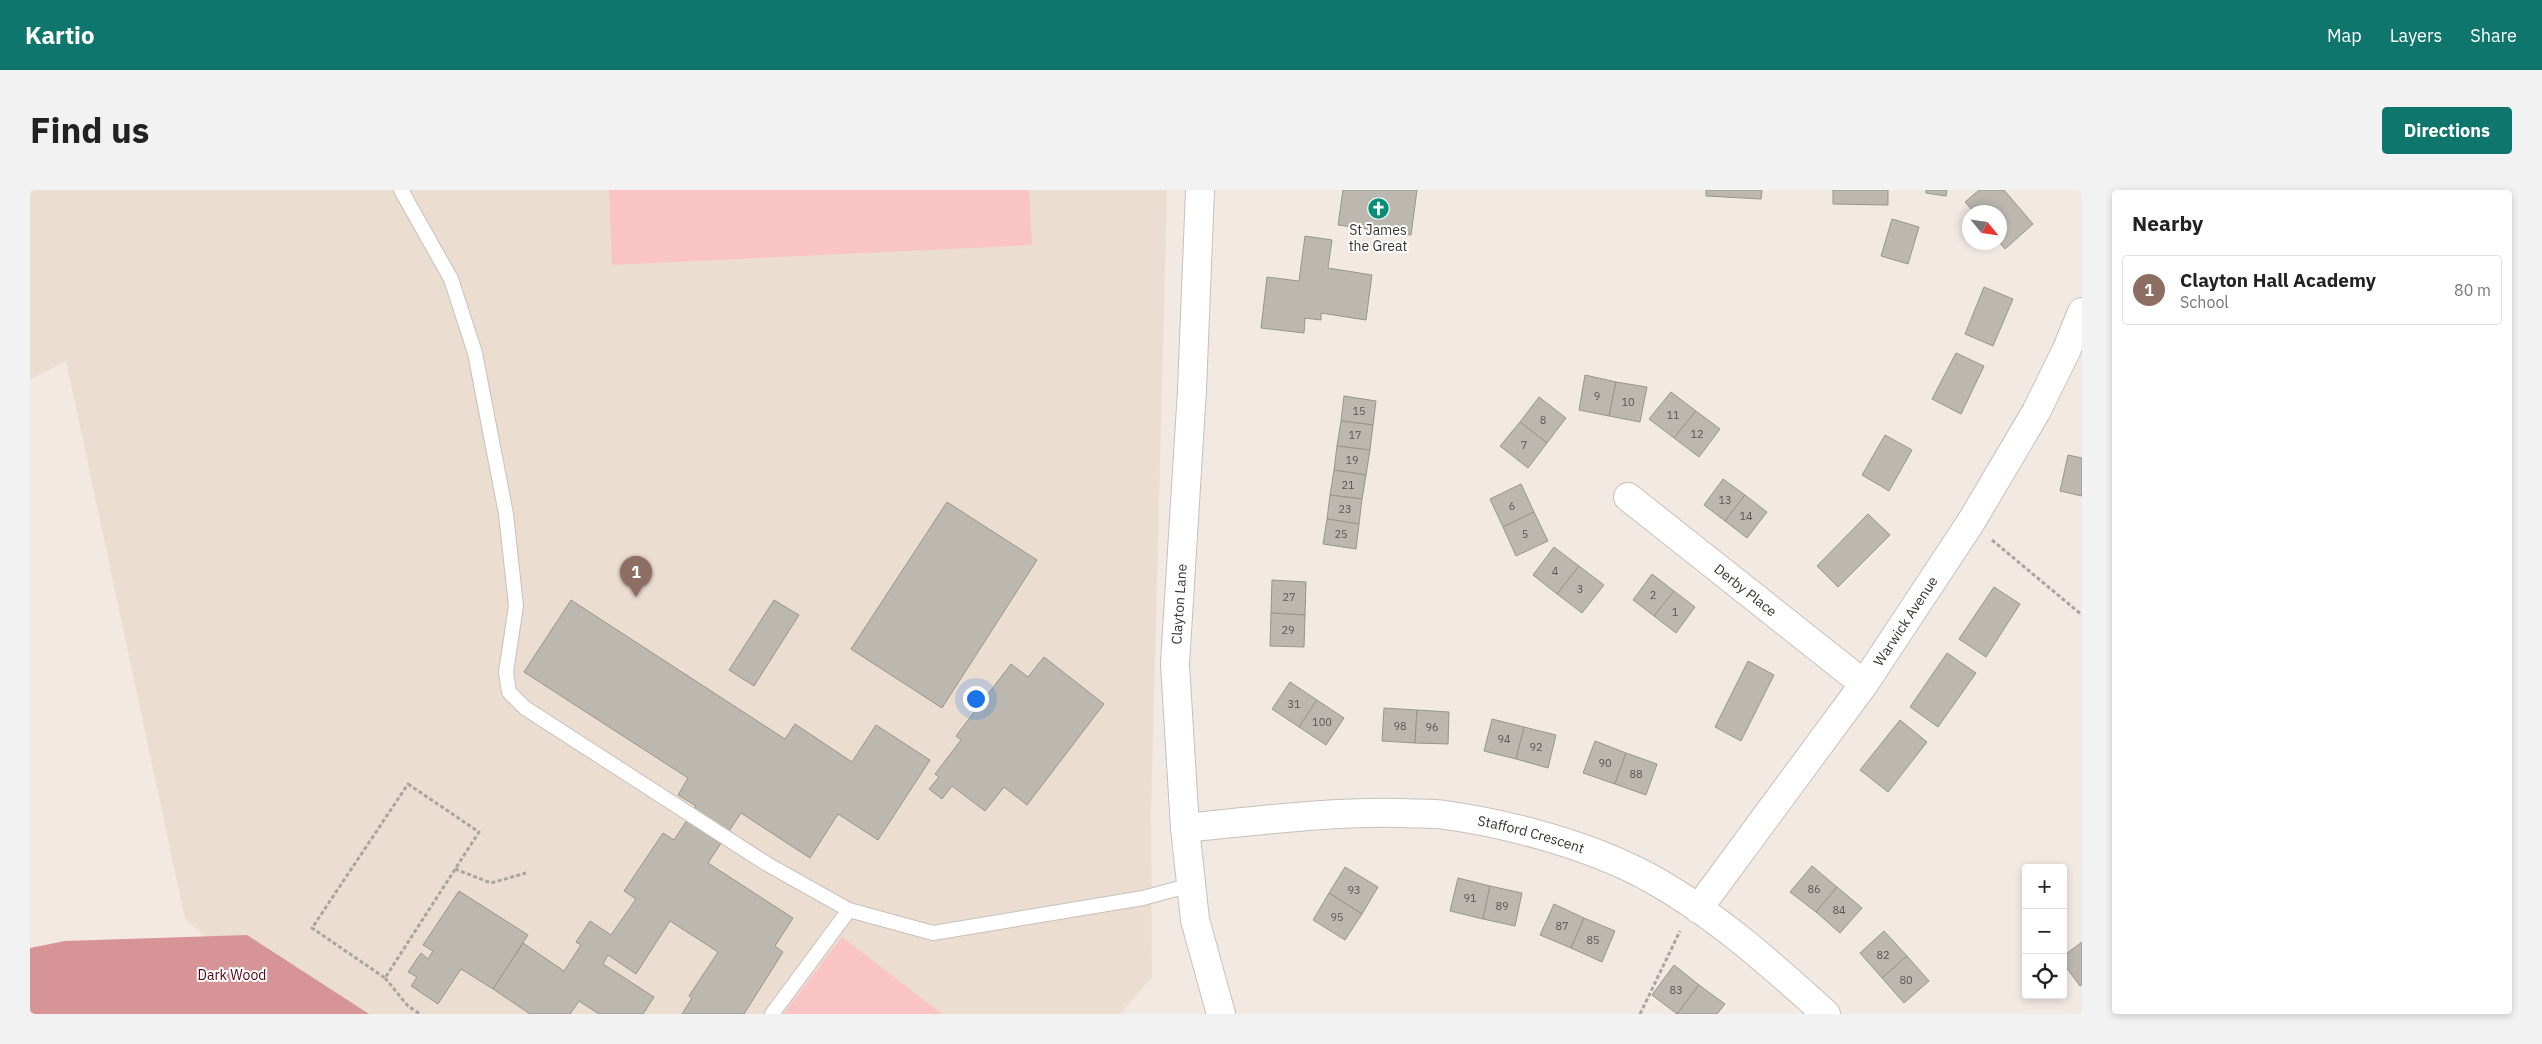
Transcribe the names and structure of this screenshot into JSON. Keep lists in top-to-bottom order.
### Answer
{
  "streets": {
    "street": [
      "Derby Place",
      "Clayton Lane",
      "Warwick Avenue",
      "Stafford Crescent"
    ]
  },
  "crossings": [
    ["Derby Place", "Warwick Avenue"],
    ["Clayton Lane", "Stafford Crescent"],
    ["Warwick Avenue", "Stafford Crescent"]
  ],
  "parks": ["Dark Wood"],
  "places": {
    "church": ["St James the Great"]
  },
  "house_numbers": [
    "9",
    "10",
    "15",
    "11",
    "8",
    "12",
    "17",
    "7",
    "19",
    "21",
    "13",
    "6",
    "23",
    "14",
    "25",
    "5",
    "4",
    "3",
    "2",
    "27",
    "1",
    "29",
    "31",
    "100",
    "98",
    "96",
    "94",
    "92",
    "90",
    "88",
    "86",
    "93",
    "91",
    "89",
    "84",
    "95",
    "87",
    "85",
    "82",
    "80",
    "83"
  ],
  "north": "bottom right",
  "page": {
    "header": "Kartio",
    "nav": ["Map", "Layers", "Share"],
    "title": "Find us",
    "buttons": "Directions",
    "heading": "Nearby",
    "list": [
      {
        "mark": "1",
        "name": "Clayton Hall Academy",
        "note": "School",
        "value": "80 m"
      }
    ],
    "pins": "1",
    "map_buttons": ["+", "−"]
  }
}
